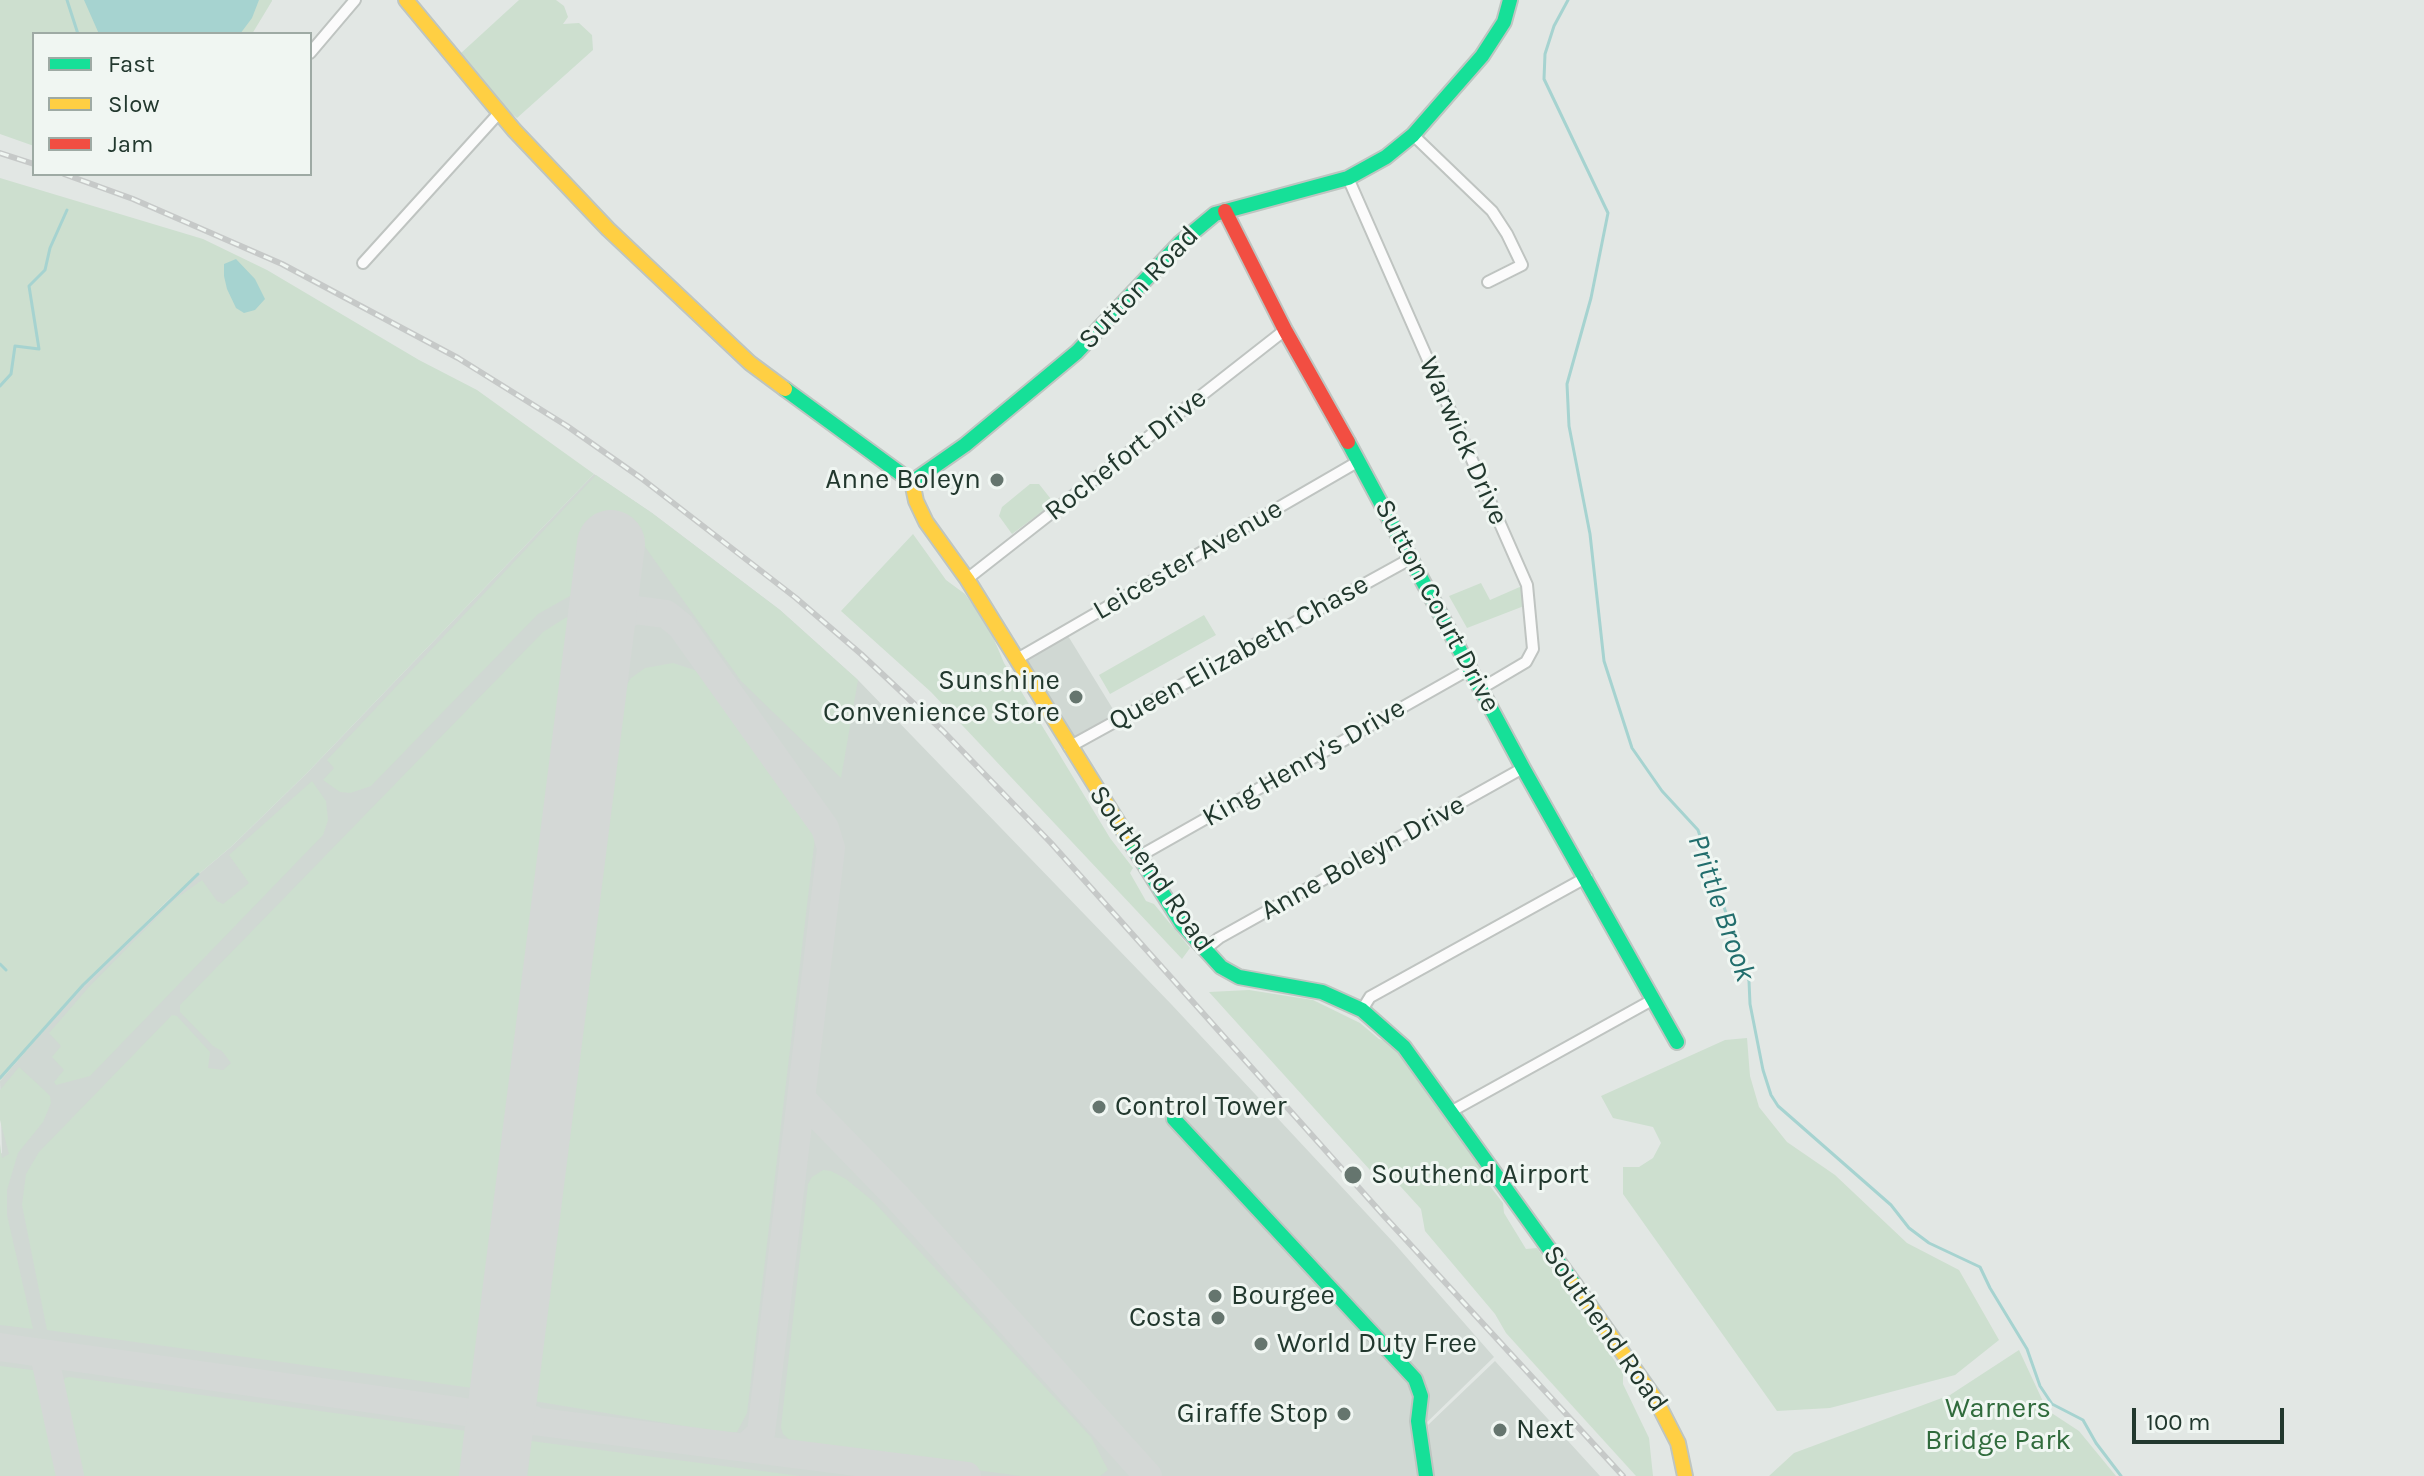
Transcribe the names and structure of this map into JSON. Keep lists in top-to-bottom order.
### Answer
{
  "streets": {
    "street": [
      "Sutton Road",
      "Warwick Drive",
      "Rochefort Drive",
      "Leicester Avenue",
      "Sutton Court Drive",
      "Queen Elizabeth Chase",
      "King Henry's Drive",
      "Anne Boleyn Drive",
      "Southend Road"
    ]
  },
  "crossings": [
    ["Sutton Road", "Warwick Drive"],
    ["Sutton Road", "Sutton Court Drive"],
    ["Sutton Road", "Southend Road"],
    ["Warwick Drive", "Sutton Court Drive"],
    ["Rochefort Drive", "Sutton Court Drive"],
    ["Rochefort Drive", "Southend Road"],
    ["Leicester Avenue", "Sutton Court Drive"],
    ["Leicester Avenue", "Southend Road"],
    ["Sutton Court Drive", "Queen Elizabeth Chase"],
    ["Sutton Court Drive", "King Henry's Drive"],
    ["Sutton Court Drive", "Anne Boleyn Drive"],
    ["Queen Elizabeth Chase", "Southend Road"],
    ["King Henry's Drive", "Southend Road"],
    ["Anne Boleyn Drive", "Southend Road"]
  ],
  "water": ["Prittle Brook"],
  "parks": ["Warners Bridge Park"],
  "places": [
    "Anne Boleyn",
    "Sunshine Convenience Store",
    "Control Tower",
    "Southend Airport",
    "Bourgee",
    "Costa",
    "World Duty Free",
    "Giraffe Stop",
    "Next"
  ],
  "legend": ["Fast", "Slow", "Jam"],
  "scale_bar": "100 m"
}
